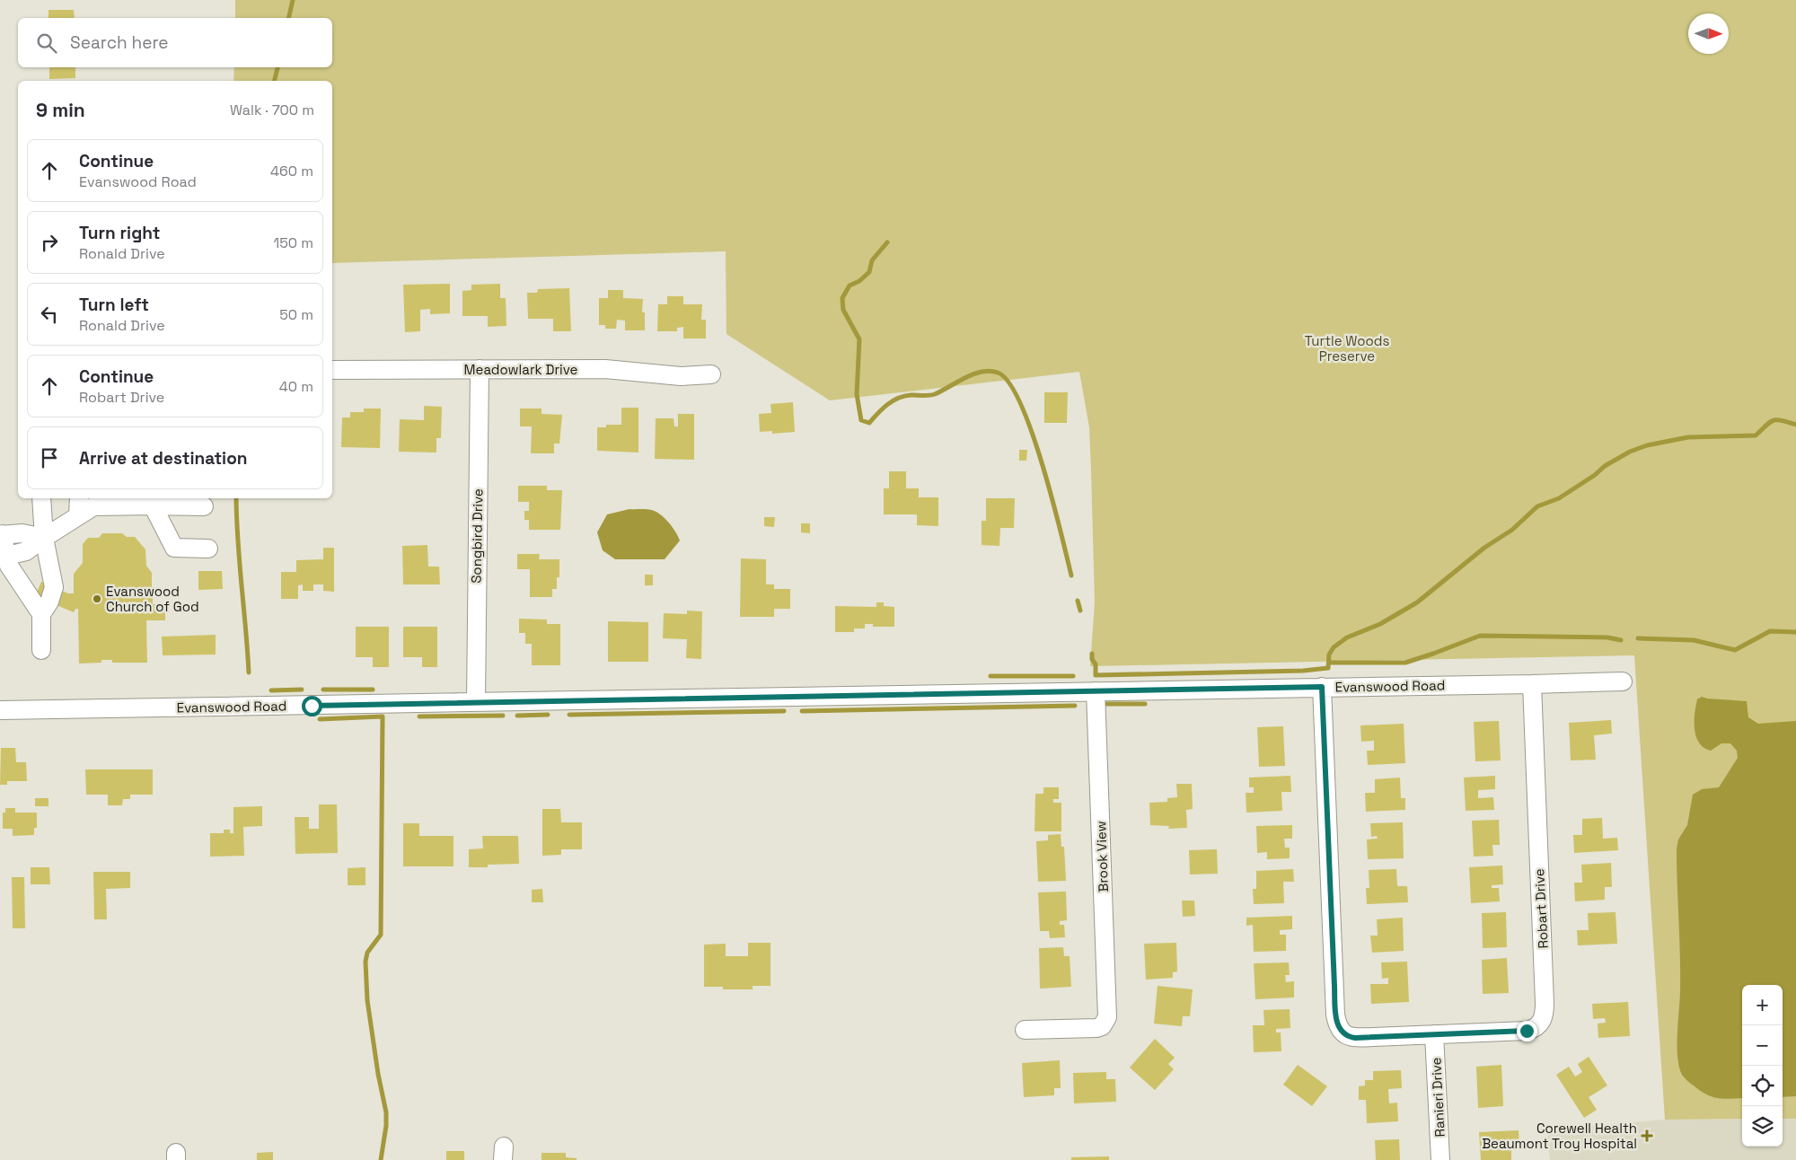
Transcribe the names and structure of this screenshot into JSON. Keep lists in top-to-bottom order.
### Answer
{
  "streets": {
    "street": [
      "Meadowlark Drive",
      "Songbird Drive",
      "Evanswood Road",
      "Brook View",
      "Robart Drive",
      "Ranieri Drive"
    ]
  },
  "crossings": [
    ["Meadowlark Drive", "Songbird Drive"],
    ["Songbird Drive", "Evanswood Road"],
    ["Evanswood Road", "Brook View"],
    ["Evanswood Road", "Robart Drive"],
    ["Robart Drive", "Ranieri Drive"]
  ],
  "parks": ["Turtle Woods Preserve"],
  "places": {
    "other": ["Evanswood Church of God"],
    "health": ["Corewell Health Beaumont Troy Hospital"]
  },
  "north": "right",
  "page": {
    "search": "Search here",
    "heading": ["9 min", "Walk · 700 m"],
    "list": [
      ["Continue", "Evanswood Road", "460 m"],
      ["Turn right", "Ronald Drive", "150 m"],
      ["Turn left", "Ronald Drive", "50 m"],
      ["Continue", "Robart Drive", "40 m"],
      "Arrive at destination"
    ],
    "map_buttons": ["+", "−"]
  }
}
